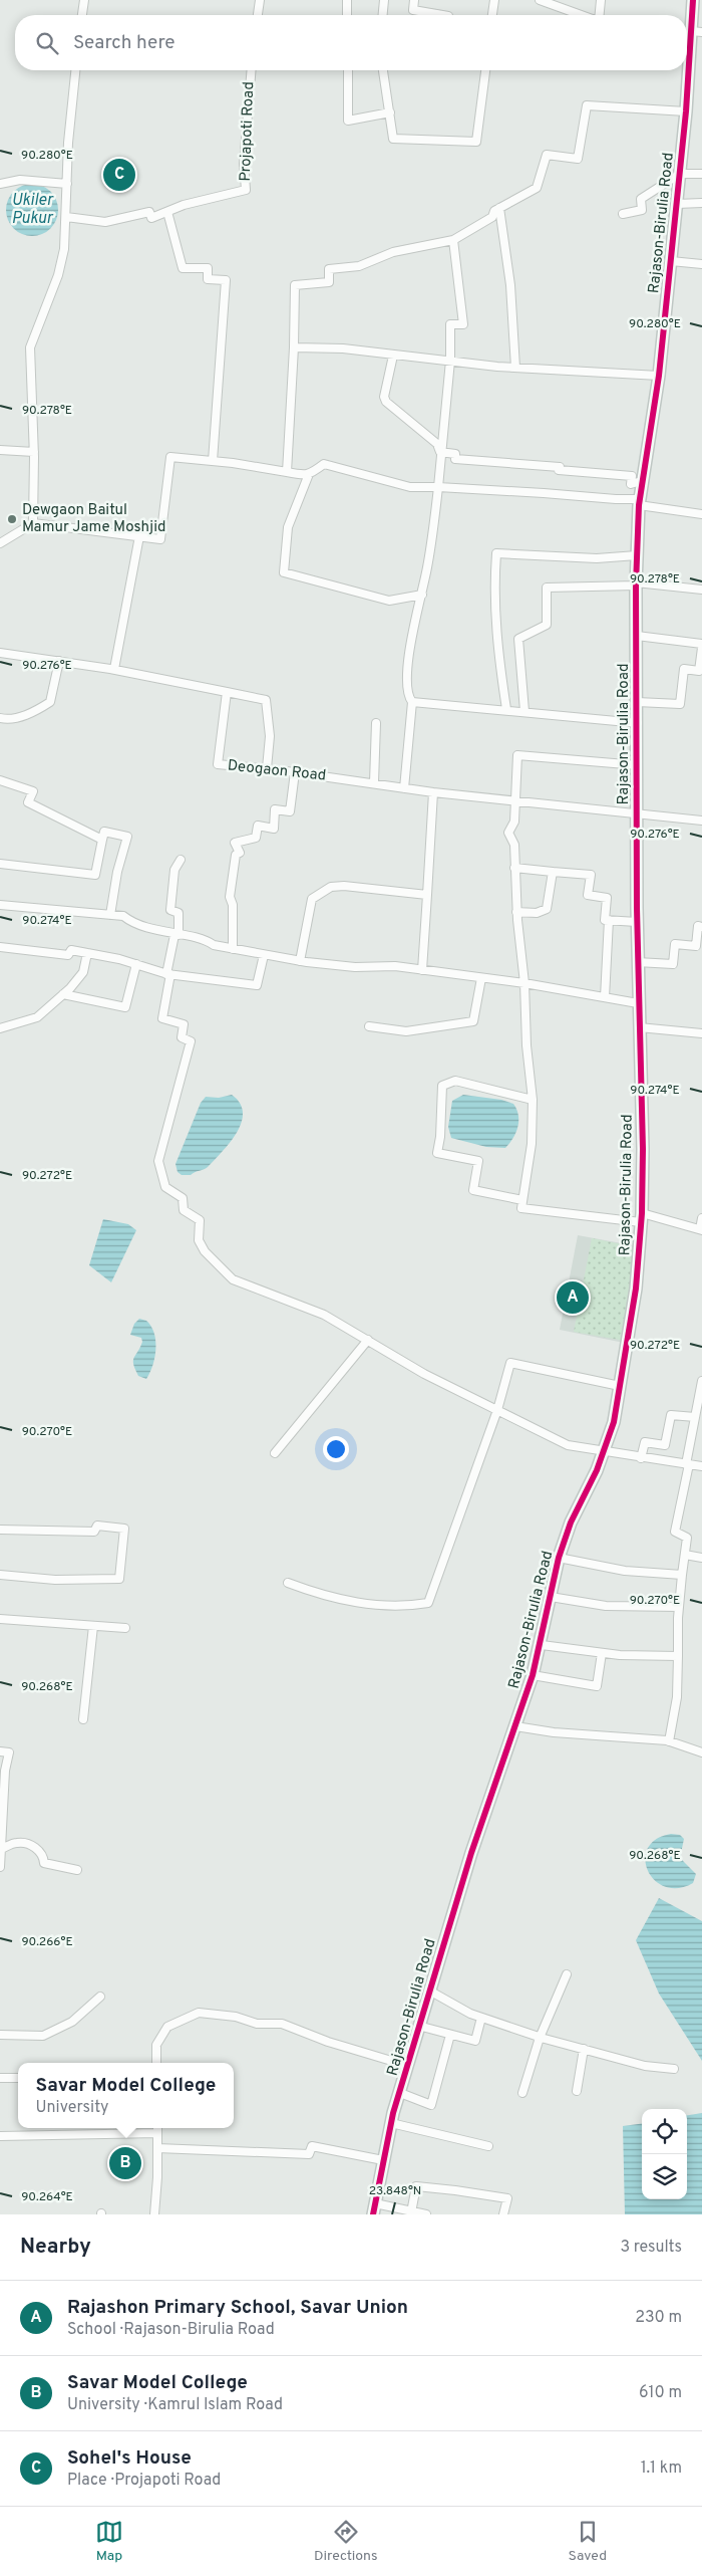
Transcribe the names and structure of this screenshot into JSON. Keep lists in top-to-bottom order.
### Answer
{
  "streets": {
    "street": ["Projapoti Road", "Rajason-Birulia Road", "Deogaon Road"]
  },
  "crossings": [
    ["Rajason-Birulia Road", "Deogaon Road"]
  ],
  "water": ["Ukiler Pukur"],
  "places": ["Dewgaon Baitul Mamur Jame Moshjid"],
  "page": {
    "search": "Search here",
    "pins": ["C", "A", "B"],
    "popup": ["Savar Model College", "University"],
    "heading": ["Nearby", "3 results"],
    "list": [
      {
        "mark": "A",
        "name": "Rajashon Primary School, Savar Union",
        "note": "School · Rajason-Birulia Road",
        "value": "230 m"
      },
      {
        "mark": "B",
        "name": "Savar Model College",
        "note": "University · Kamrul Islam Road",
        "value": "610 m"
      },
      {
        "mark": "C",
        "name": "Sohel's House",
        "note": "Place · Projapoti Road",
        "value": "1.1 km"
      }
    ],
    "nav": ["Map", "Directions", "Saved"]
  },
  "coordinates": [
    "90.280°E",
    "90.278°E",
    "90.276°E",
    "90.274°E",
    "90.272°E",
    "90.270°E",
    "90.268°E",
    "90.266°E",
    "23.848°N",
    "90.264°E"
  ]
}
